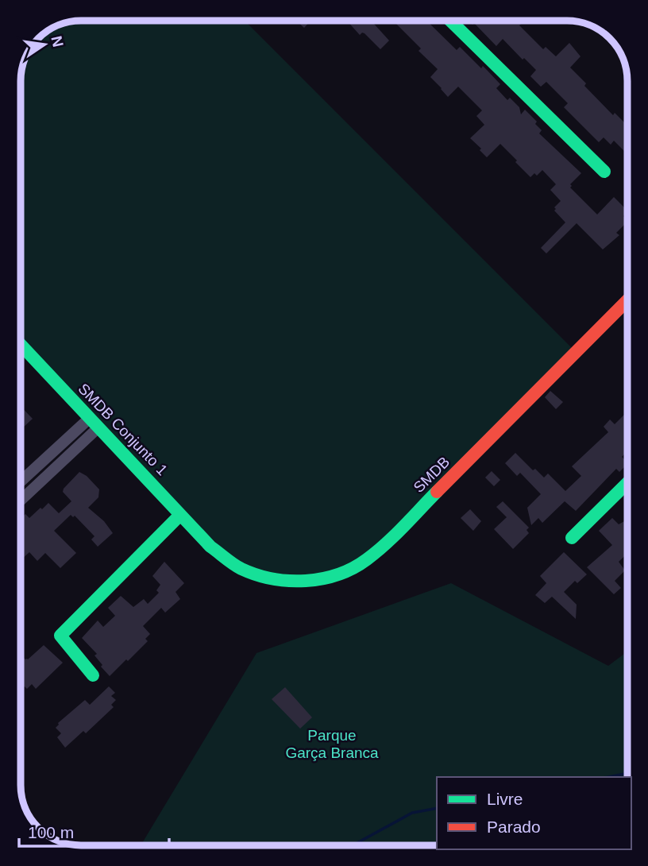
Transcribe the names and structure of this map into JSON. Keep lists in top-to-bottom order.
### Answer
{
  "streets": {
    "street": ["SMDB Conjunto 1", "SMDB"]
  },
  "crossings": [
    ["SMDB Conjunto 1", "SMDB"]
  ],
  "parks": ["Parque Garça Branca"],
  "legend": ["Livre", "Parado"],
  "scale_bar": "100 m",
  "north": "right"
}
